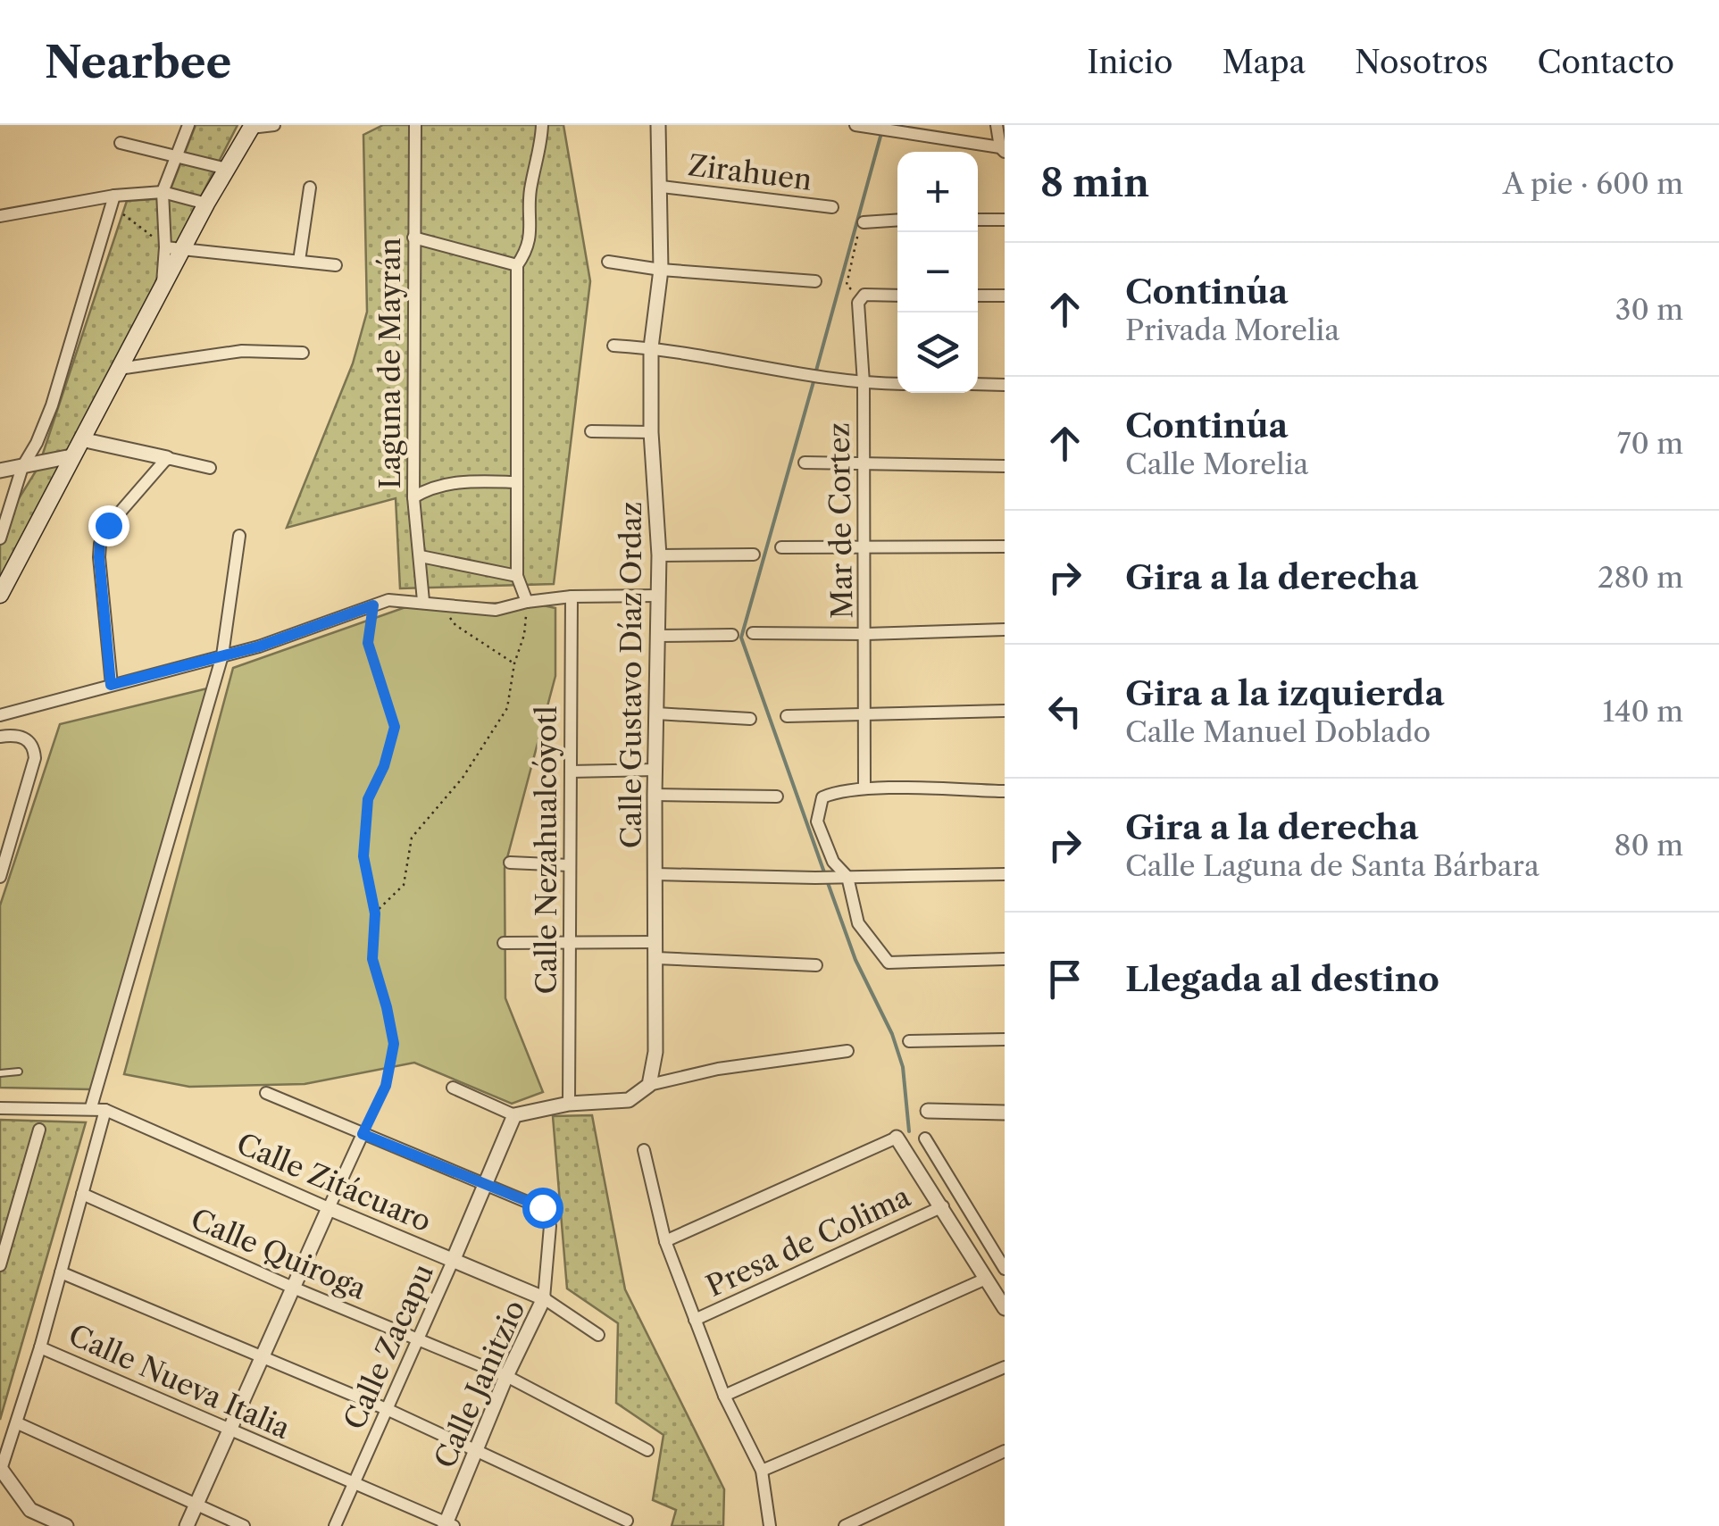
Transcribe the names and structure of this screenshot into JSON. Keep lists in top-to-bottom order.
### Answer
{
  "streets": {
    "street": [
      "Zirahuen",
      "Laguna de Mayrán",
      "Mar de Cortez",
      "Calle Gustavo Díaz Ordaz",
      "Calle Nezahualcóyotl",
      "Calle Zitácuaro",
      "Presa de Colima",
      "Calle Quiroga",
      "Calle Zacapu",
      "Calle Nueva Italia",
      "Calle Janitzio"
    ]
  },
  "crossings": [
    ["Zirahuen", "Calle Gustavo Díaz Ordaz"],
    ["Calle Zitácuaro", "Calle Zacapu"],
    ["Calle Zitácuaro", "Calle Janitzio"],
    ["Calle Quiroga", "Calle Zacapu"],
    ["Calle Quiroga", "Calle Janitzio"],
    ["Calle Zacapu", "Calle Nueva Italia"],
    ["Calle Zacapu", "Calle Janitzio"],
    ["Calle Nueva Italia", "Calle Janitzio"]
  ],
  "page": {
    "header": "Nearbee",
    "nav": [
      "Inicio",
      "Mapa",
      "Nosotros",
      "Contacto"
    ],
    "heading": ["8 min", "A pie · 600 m"],
    "map_buttons": ["+", "−"],
    "list": [
      ["Continúa", "Privada Morelia", "30 m"],
      ["Continúa", "Calle Morelia", "70 m"],
      ["Gira a la derecha", "280 m"],
      ["Gira a la izquierda", "Calle Manuel Doblado", "140 m"],
      ["Gira a la derecha", "Calle Laguna de Santa Bárbara", "80 m"],
      "Llegada al destino"
    ]
  }
}
